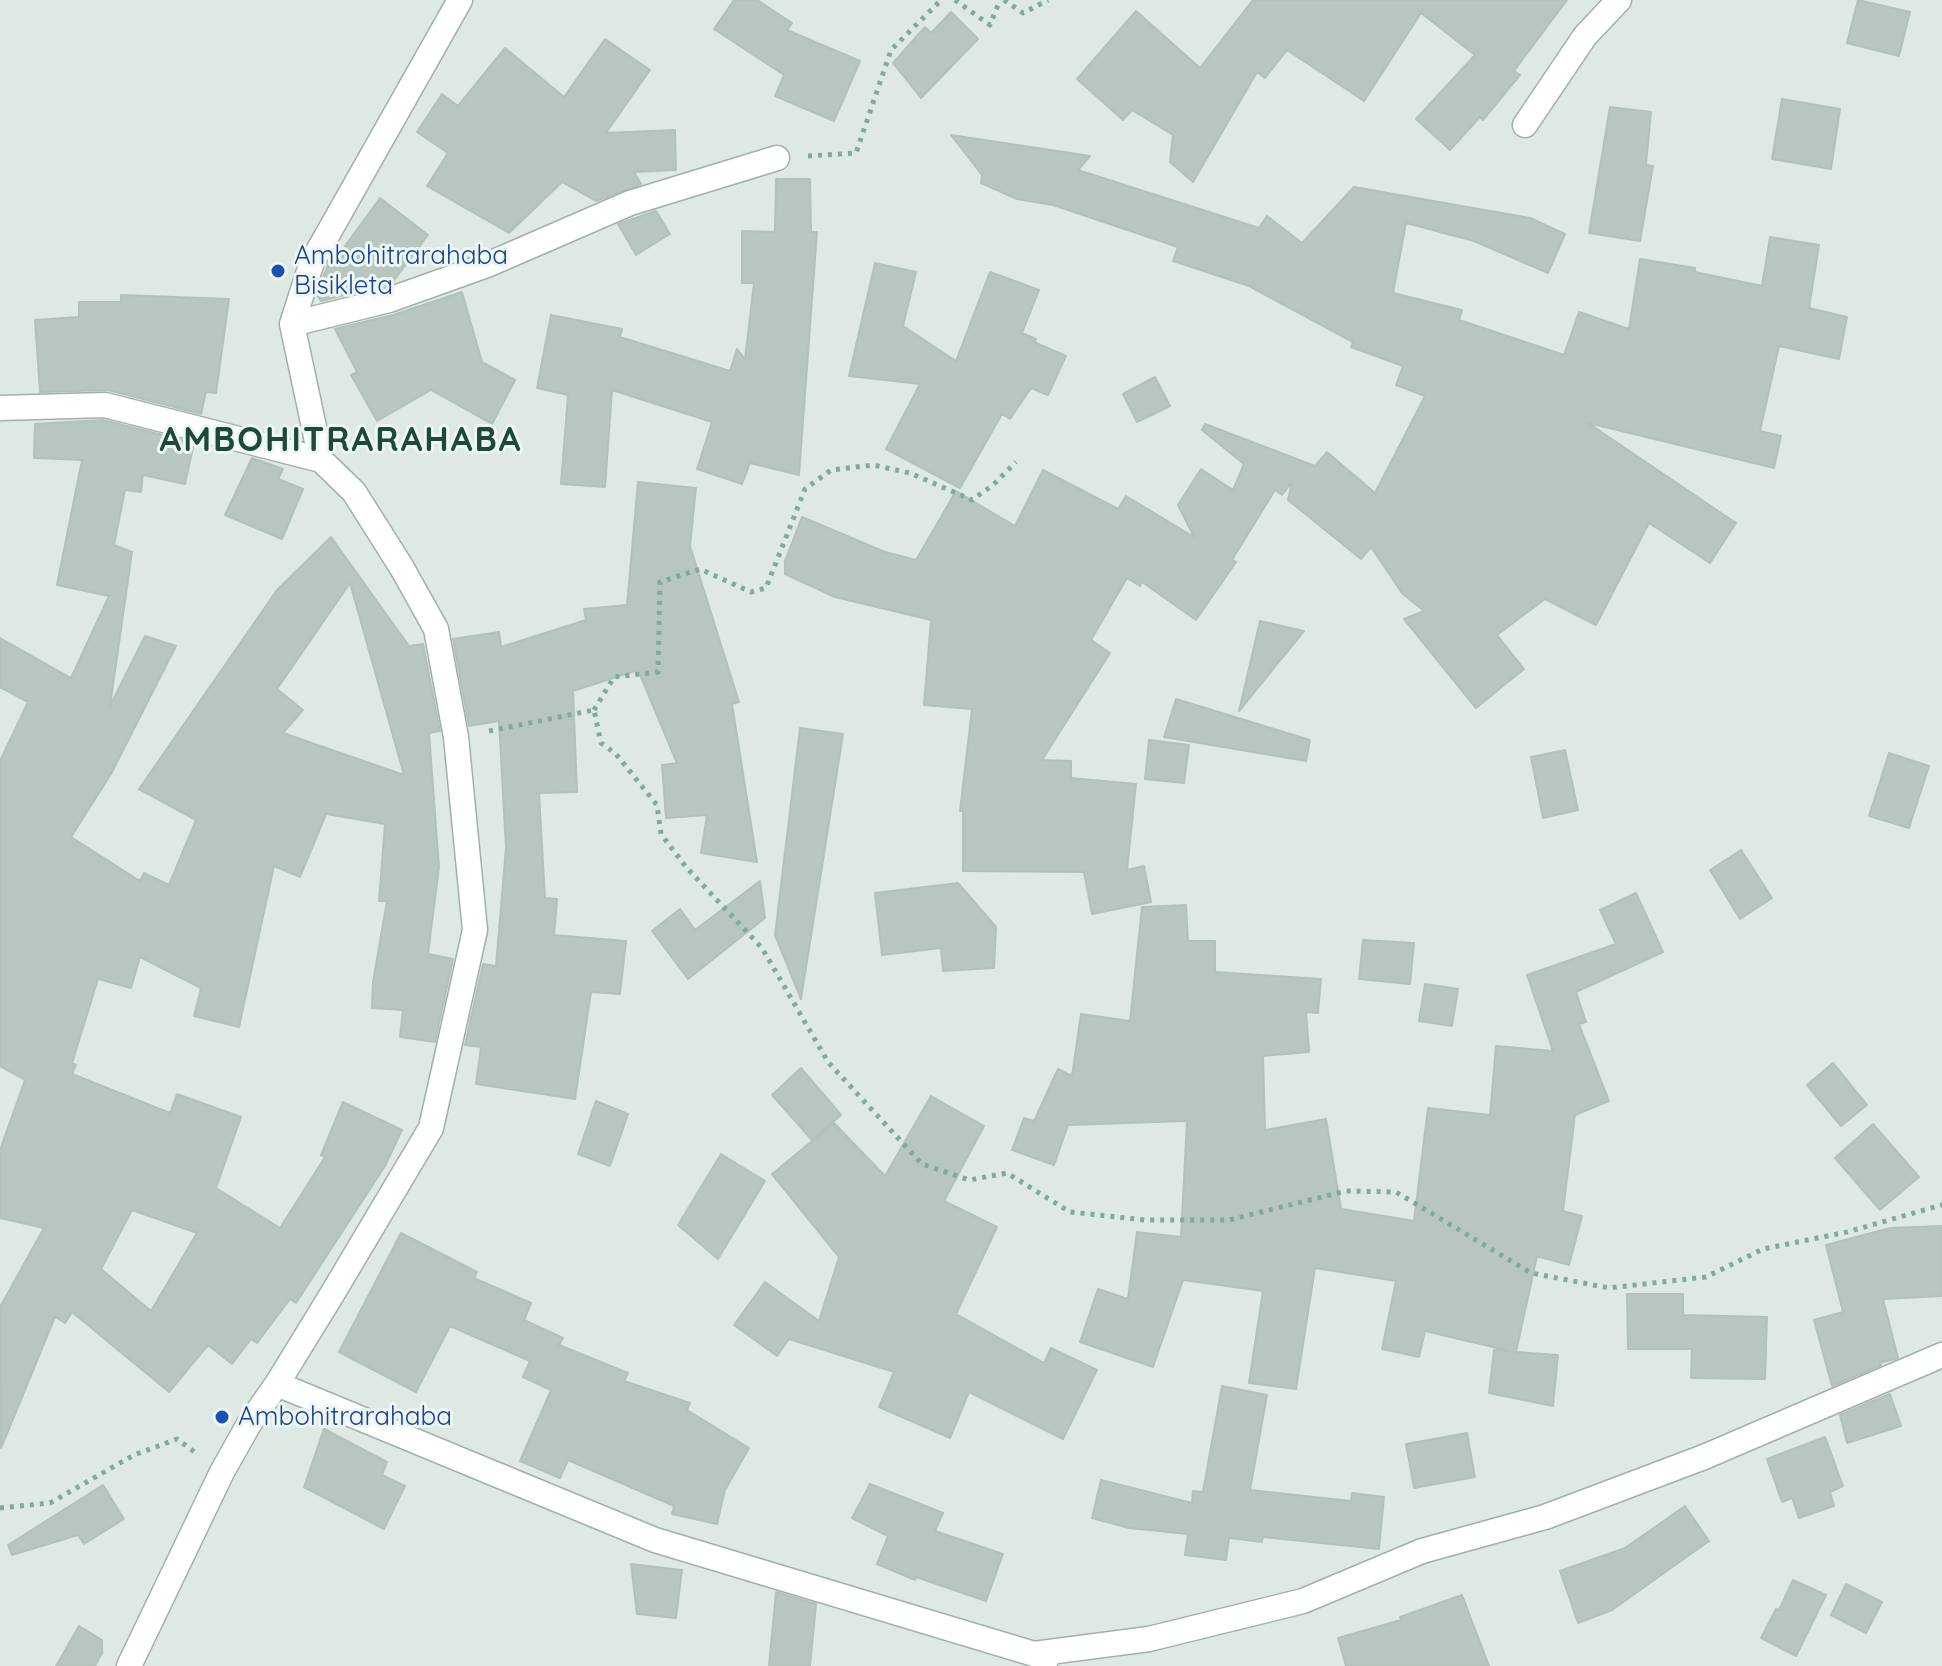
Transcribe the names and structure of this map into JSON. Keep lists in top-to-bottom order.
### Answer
{
  "districts": ["AMBOHITRARAHABA"],
  "places": ["Ambohitrarahaba Bisikleta", "Ambohitrarahaba"]
}
